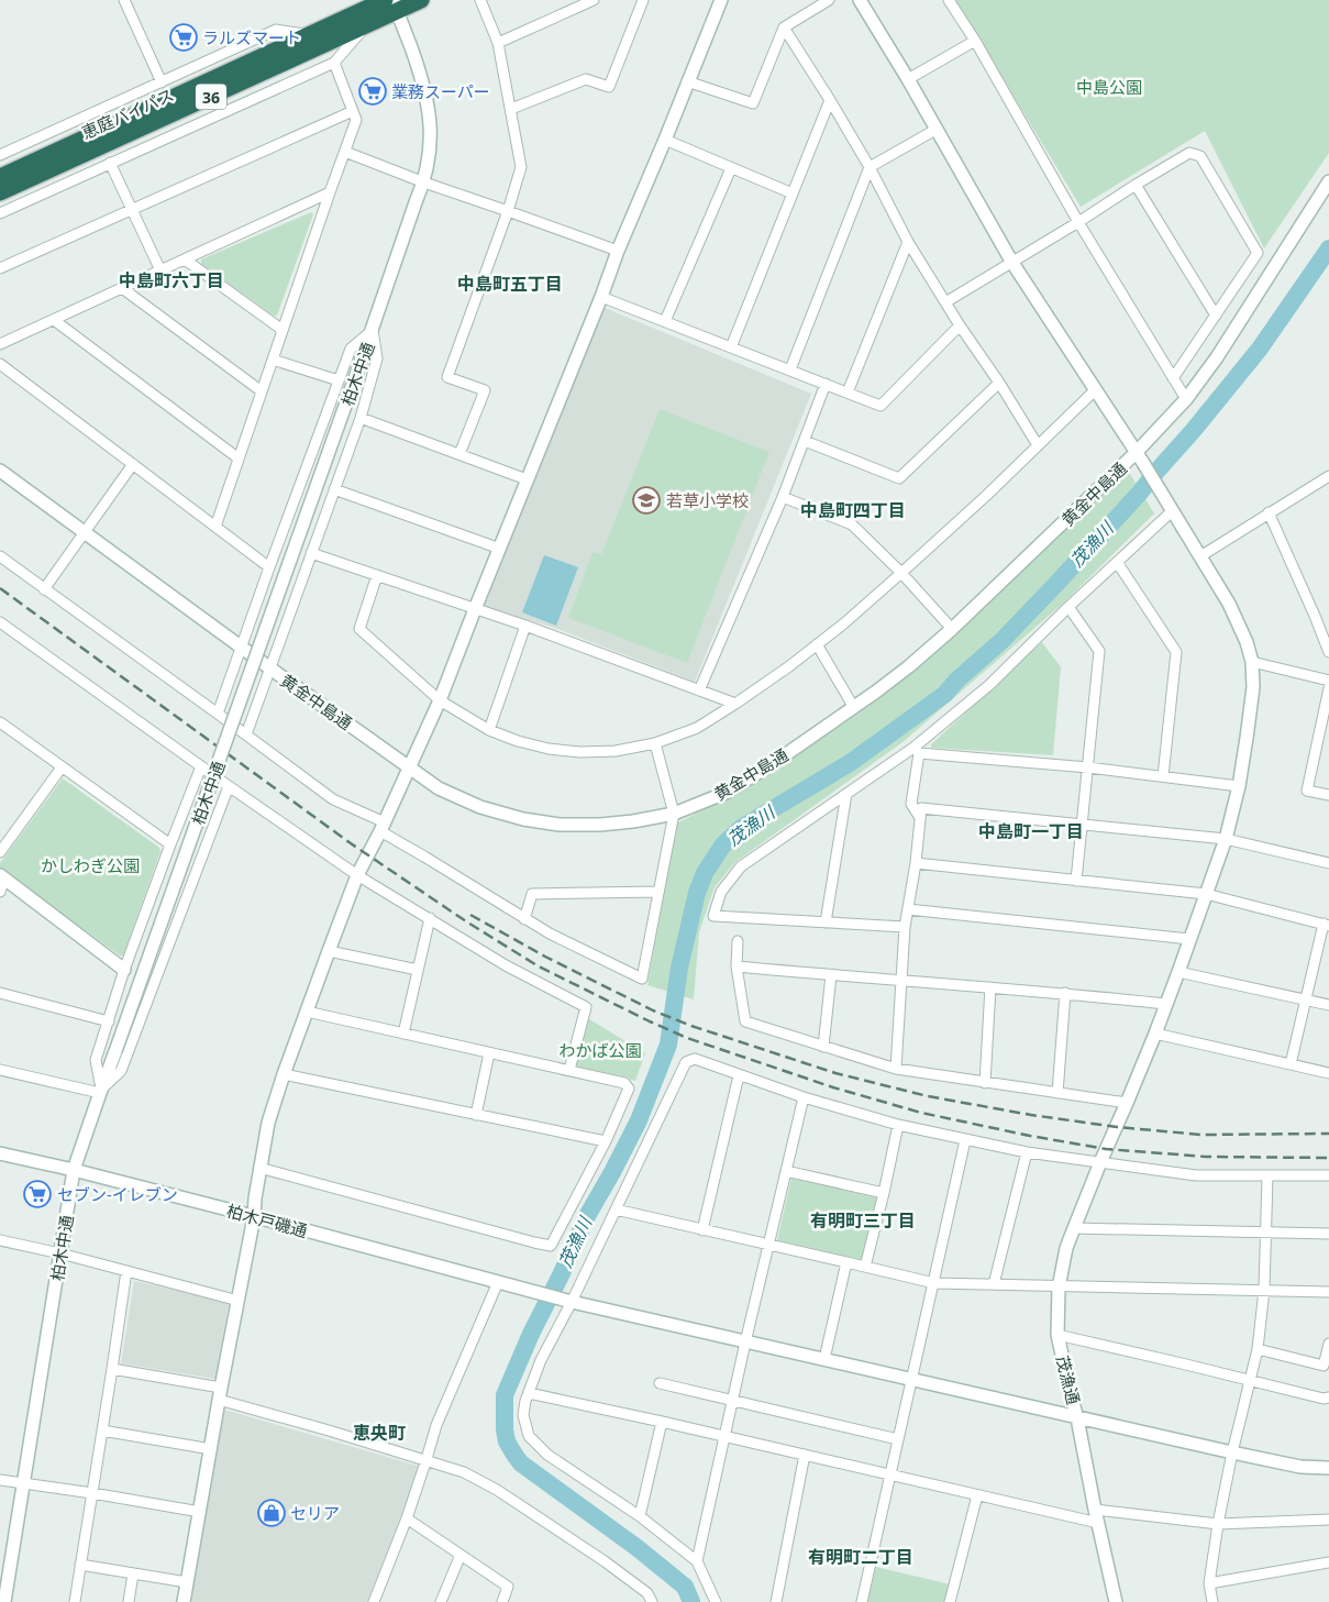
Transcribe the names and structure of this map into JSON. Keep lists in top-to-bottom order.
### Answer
{
  "streets": {
    "highway": ["36", "恵庭バイパス"],
    "street": [
      "柏木中通",
      "黄金中島通",
      "柏木戸磯通",
      "茂漁通"
    ]
  },
  "crossings": [
    ["恵庭バイパス", "柏木中通"],
    ["柏木中通", "柏木戸磯通"],
    ["黄金中島通", "茂漁通"],
    ["柏木戸磯通", "茂漁通"]
  ],
  "districts": [
    "中島町六丁目",
    "中島町五丁目",
    "中島町四丁目",
    "中島町一丁目",
    "有明町三丁目",
    "恵央町",
    "有明町二丁目"
  ],
  "water": ["茂漁川"],
  "parks": ["中島公園", "かしわぎ公園", "わかば公園"],
  "places": {
    "supermarket": ["ラルズマート", "業務スーパー", "セブン-イレブン"],
    "school or university": ["若草小学校"],
    "shop": ["セリア"]
  }
}
